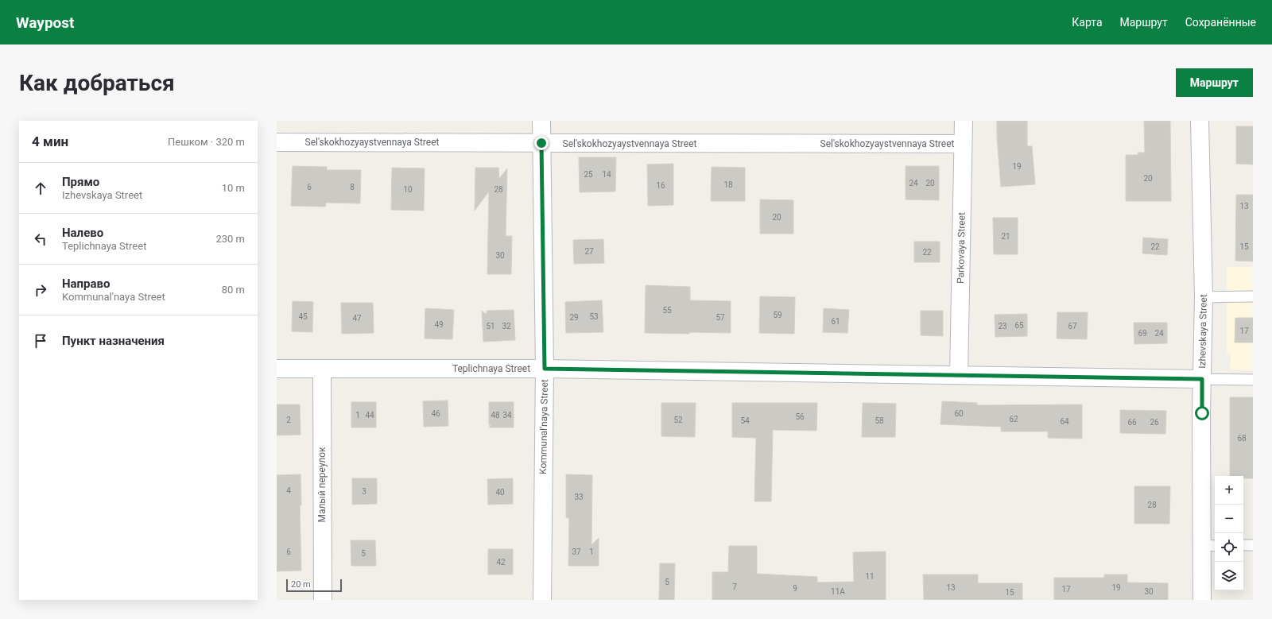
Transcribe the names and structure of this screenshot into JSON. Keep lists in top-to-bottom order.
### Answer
{
  "streets": {
    "street": [
      "Sel'skokhozyaystvennaya Street",
      "Parkovaya Street",
      "Izhevskaya Street",
      "Teplichnaya Street",
      "Kommunal'naya Street",
      "Малый переулок"
    ]
  },
  "crossings": [
    ["Sel'skokhozyaystvennaya Street", "Parkovaya Street"],
    ["Sel'skokhozyaystvennaya Street", "Kommunal'naya Street"],
    ["Parkovaya Street", "Teplichnaya Street"],
    ["Izhevskaya Street", "Teplichnaya Street"],
    ["Teplichnaya Street", "Kommunal'naya Street"],
    ["Teplichnaya Street", "Малый переулок"]
  ],
  "house_numbers": [
    "19",
    "25",
    "14",
    "20",
    "24",
    "20",
    "18",
    "16",
    "6",
    "8",
    "10",
    "28",
    "13",
    "20",
    "21",
    "22",
    "15",
    "27",
    "22",
    "30",
    "55",
    "59",
    "45",
    "53",
    "29",
    "57",
    "47",
    "61",
    "49",
    "65",
    "51",
    "32",
    "23",
    "67",
    "17",
    "69",
    "24",
    "46",
    "60",
    "1",
    "44",
    "48",
    "34",
    "56",
    "62",
    "2",
    "52",
    "54",
    "58",
    "64",
    "66",
    "26",
    "68",
    "4",
    "3",
    "40",
    "33",
    "28",
    "6",
    "37",
    "1",
    "5",
    "42",
    "11",
    "5",
    "7",
    "13",
    "19",
    "9",
    "17",
    "11А",
    "30",
    "15"
  ],
  "scale_bar": "20 m",
  "page": {
    "header": "Waypost",
    "nav": ["Карта", "Маршрут", "Сохранённые"],
    "buttons": "Маршрут",
    "title": "Как добраться",
    "heading": ["4 мин", "Пешком · 320 m"],
    "list": [
      ["Прямо", "Izhevskaya Street", "10 m"],
      ["Налево", "Teplichnaya Street", "230 m"],
      ["Направо", "Kommunal'naya Street", "80 m"],
      "Пункт назначения"
    ],
    "map_buttons": ["+", "−"],
    "scale": "20 m"
  }
}
